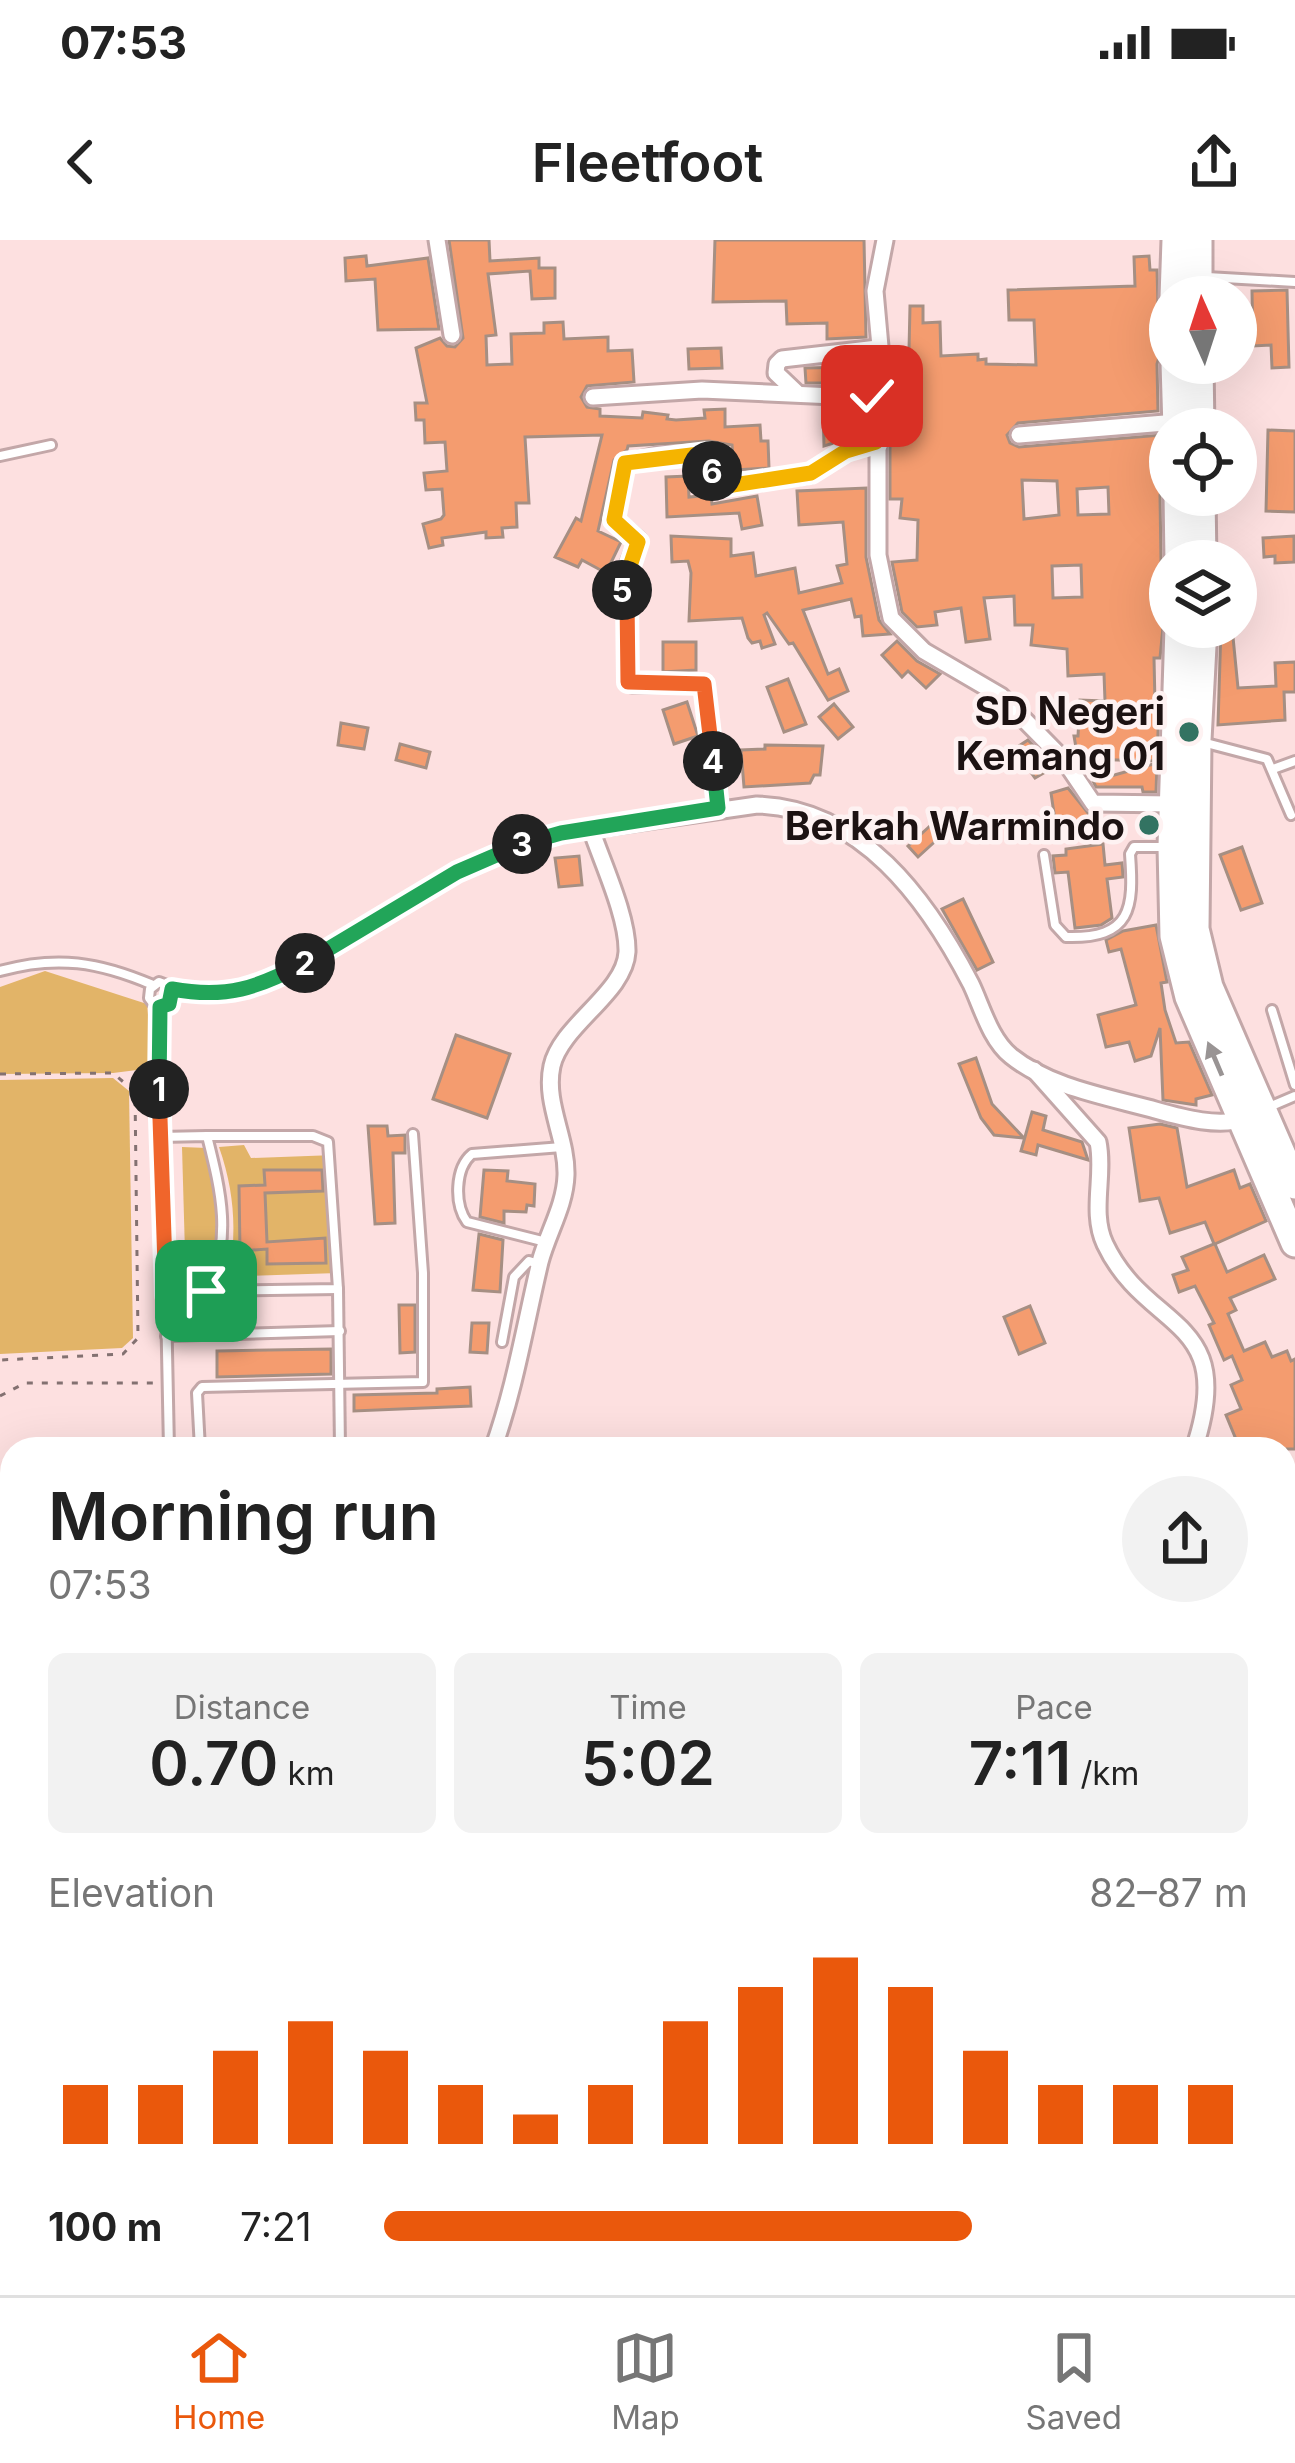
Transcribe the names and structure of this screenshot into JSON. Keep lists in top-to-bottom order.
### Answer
{
  "places": ["SD Negeri Kemang 01", "Berkah Warmindo"],
  "north": "top",
  "page": {
    "status": "07:53",
    "header": "Fleetfoot",
    "pins": [
      "6",
      "5",
      "4",
      "3",
      "2",
      "1"
    ],
    "heading": ["Morning run", "07:53"],
    "stats": [
      ["Distance", "0.70 km"],
      ["Time", "5:02"],
      ["Pace", "7:11 /km"]
    ],
    "chart": ["Elevation", "82–87 m"],
    "list": [
      {
        "name": "100 m",
        "note": "7:21"
      }
    ],
    "tabs": ["Home", "Map", "Saved"]
  }
}
